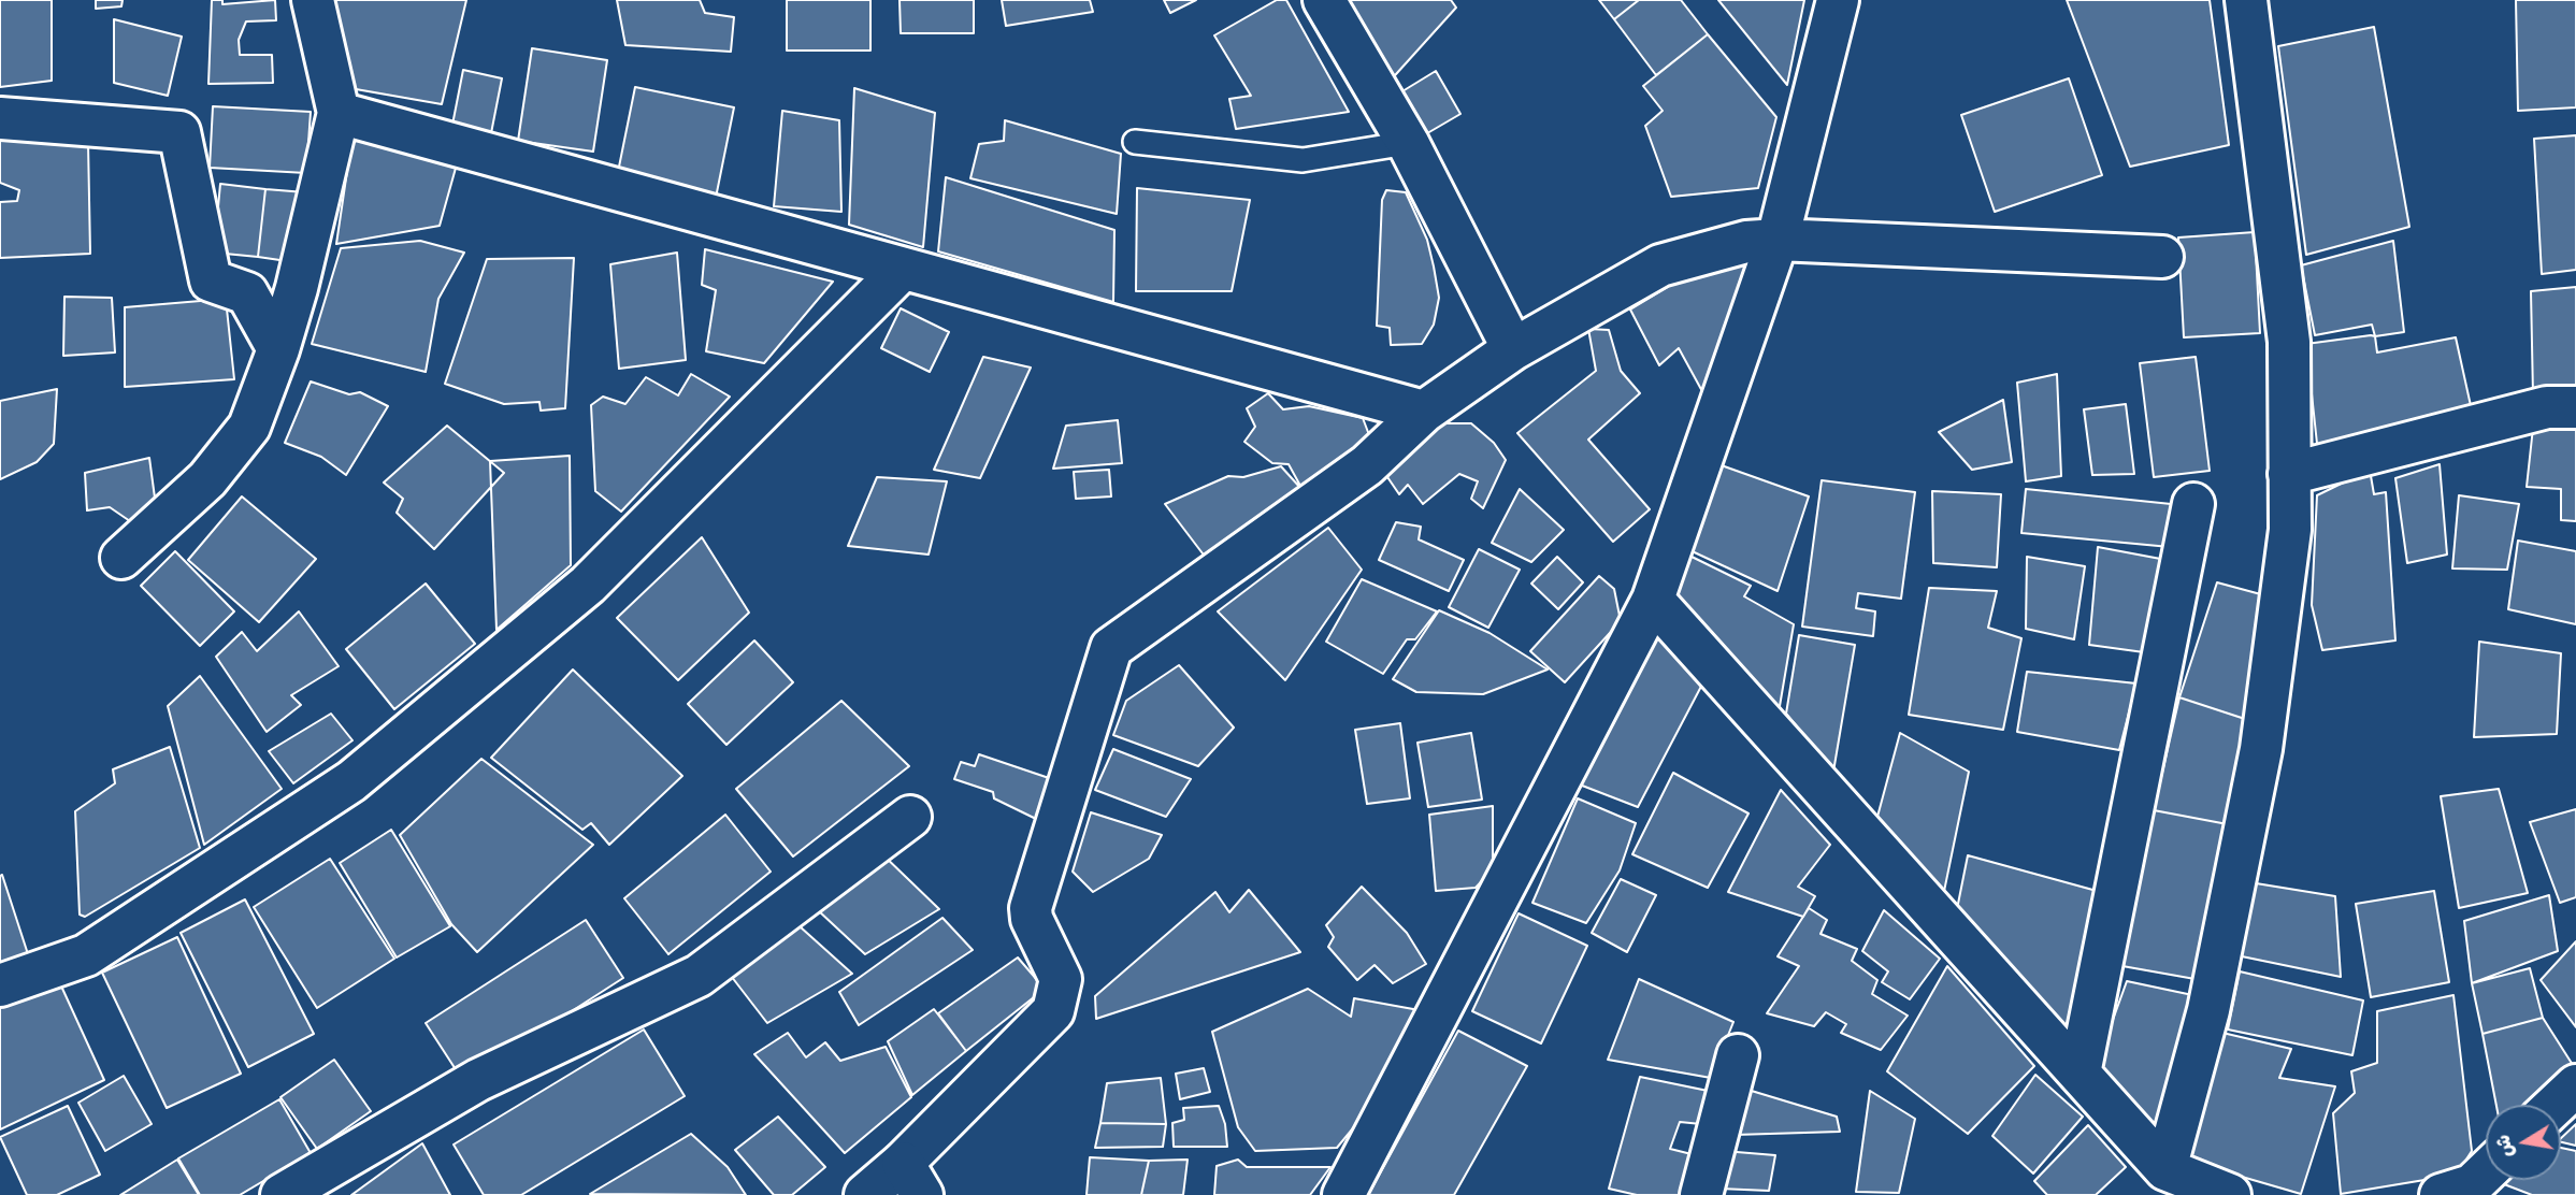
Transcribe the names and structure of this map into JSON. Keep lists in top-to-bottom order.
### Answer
{
  "north": "left"
}
